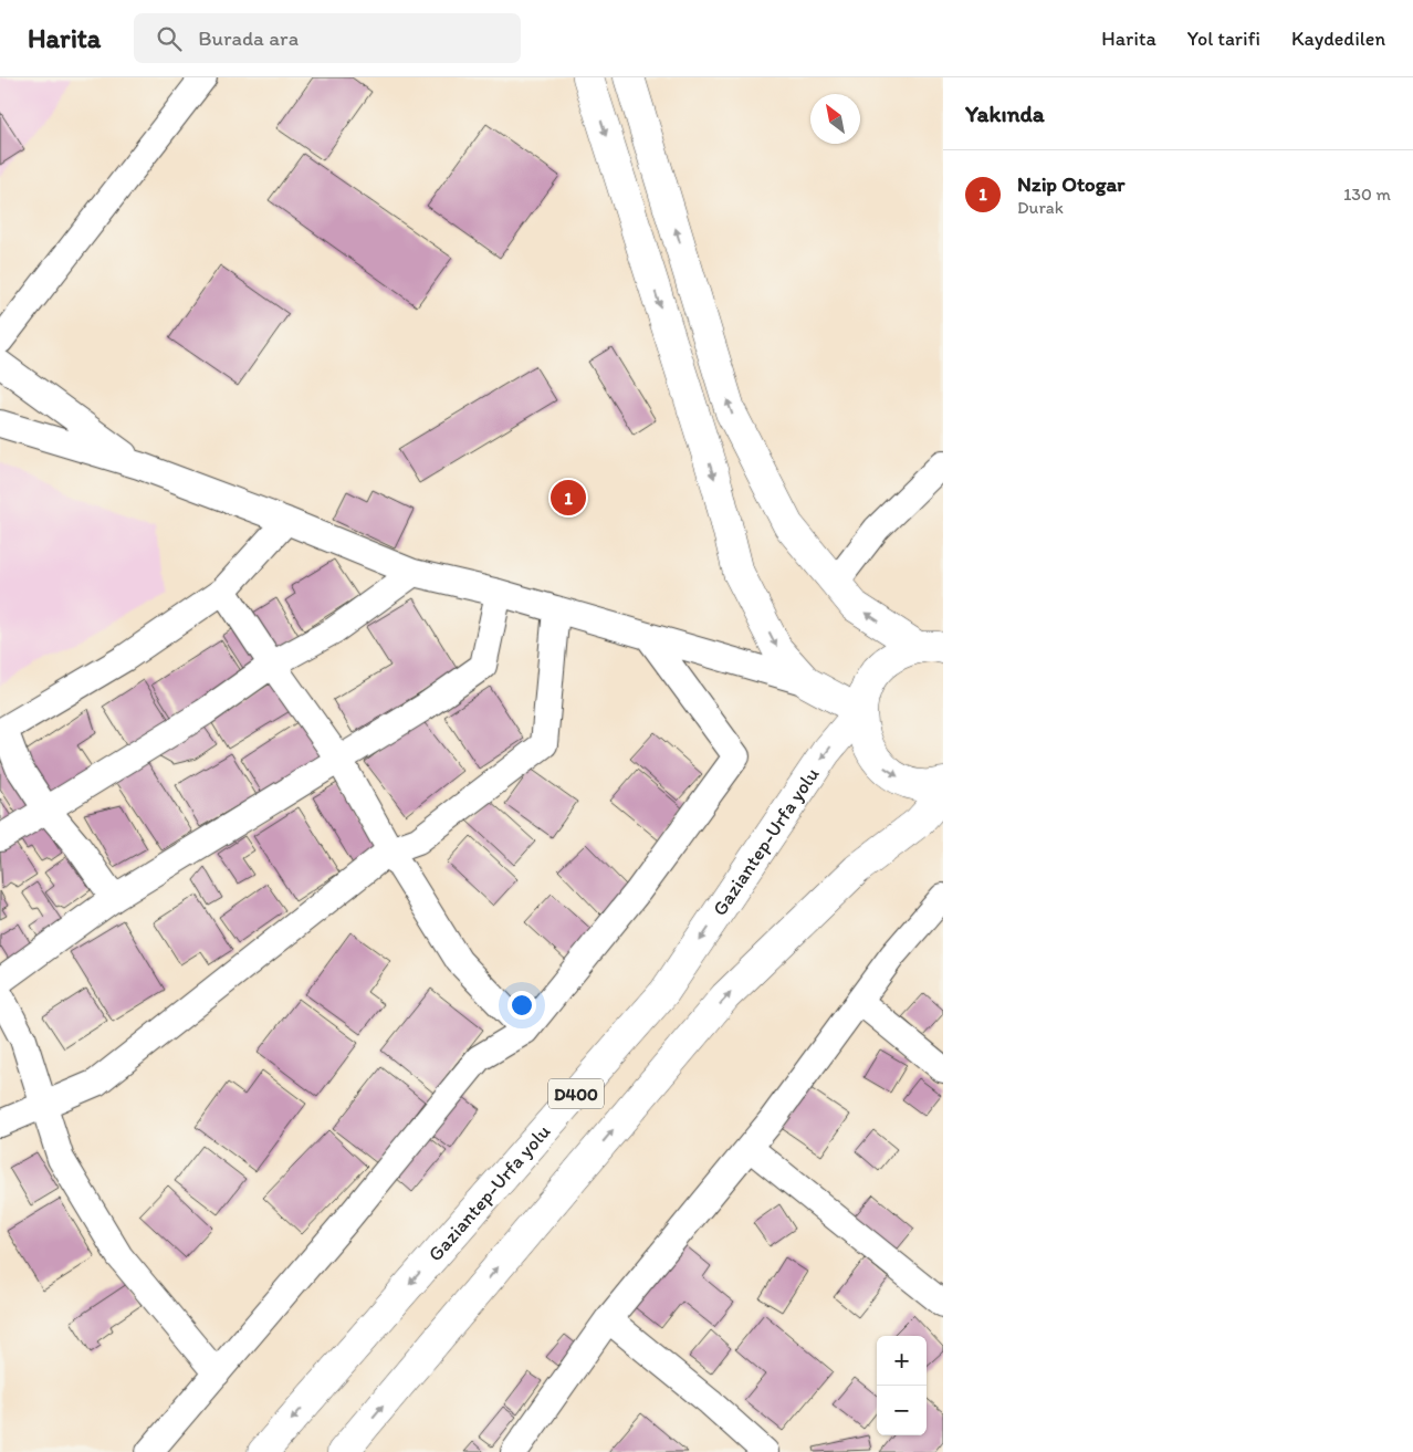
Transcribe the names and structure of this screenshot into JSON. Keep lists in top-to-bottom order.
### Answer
{
  "streets": {
    "main road": ["Gaziantep-Urfa yolu", "D400"]
  },
  "north": "top left",
  "page": {
    "header": "Harita",
    "search": "Burada ara",
    "nav": ["Harita", "Yol tarifi", "Kaydedilen"],
    "heading": "Yakında",
    "list": [
      {
        "mark": "1",
        "name": "Nzip Otogar",
        "note": "Durak",
        "value": "130 m"
      }
    ],
    "pins": "1",
    "map_buttons": ["+", "−"]
  }
}
